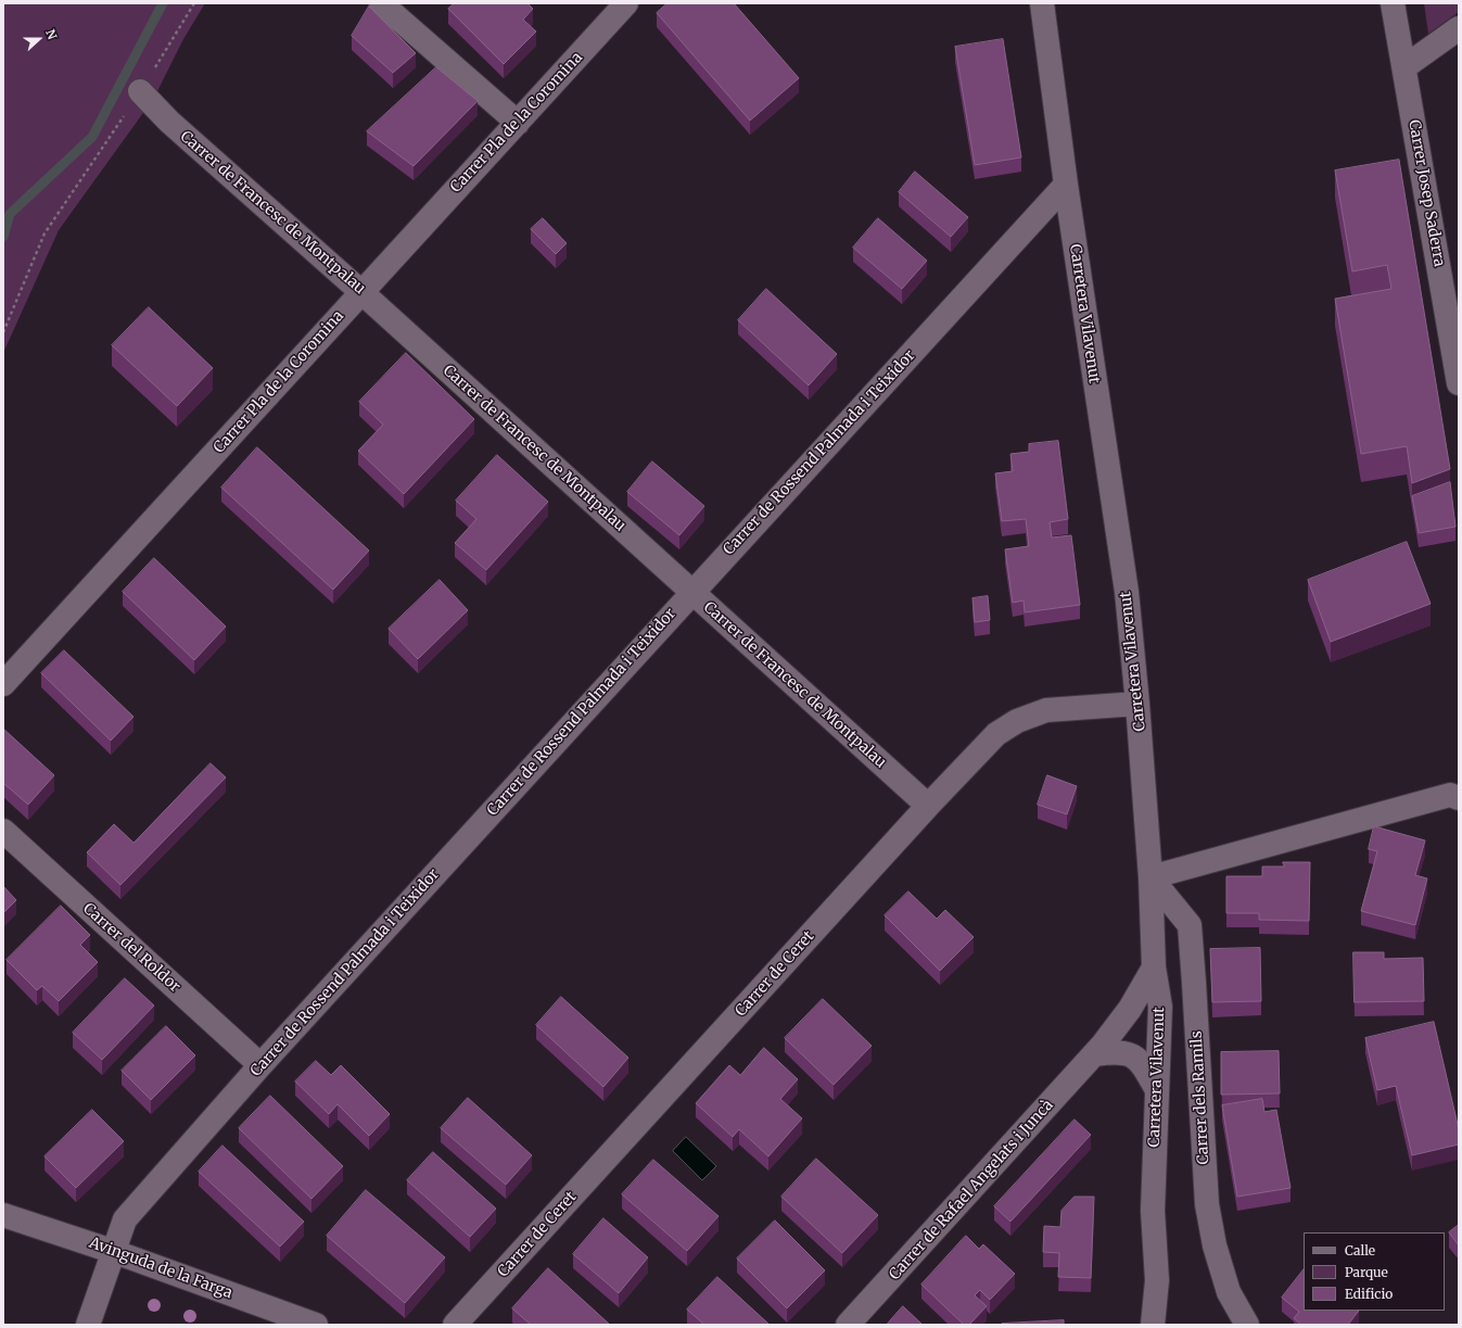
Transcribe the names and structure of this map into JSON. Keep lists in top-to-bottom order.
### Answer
{
  "streets": {
    "street": [
      "Carrer Pla de la Coromina",
      "Carrer Josep Saderra",
      "Carrer de Francesc de Montpalau",
      "Carretera Vilavenut",
      "Carrer de Rossend Palmada i Teixidor",
      "Carrer del Roldor",
      "Carrer de Ceret",
      "Carrer dels Ramils",
      "Carrer de Rafael Angelats i Juncà",
      "Avinguda de la Farga"
    ]
  },
  "crossings": [
    ["Carrer Pla de la Coromina", "Carrer de Francesc de Montpalau"],
    ["Carrer de Francesc de Montpalau", "Carrer de Rossend Palmada i Teixidor"],
    ["Carrer de Francesc de Montpalau", "Carrer de Ceret"],
    ["Carretera Vilavenut", "Carrer de Rossend Palmada i Teixidor"],
    ["Carretera Vilavenut", "Carrer de Ceret"],
    ["Carretera Vilavenut", "Carrer dels Ramils"],
    ["Carretera Vilavenut", "Carrer de Rafael Angelats i Juncà"],
    ["Carrer de Rossend Palmada i Teixidor", "Carrer del Roldor"],
    ["Carrer de Rossend Palmada i Teixidor", "Avinguda de la Farga"]
  ],
  "legend": ["Calle", "Parque", "Edificio"],
  "north": "right"
}
